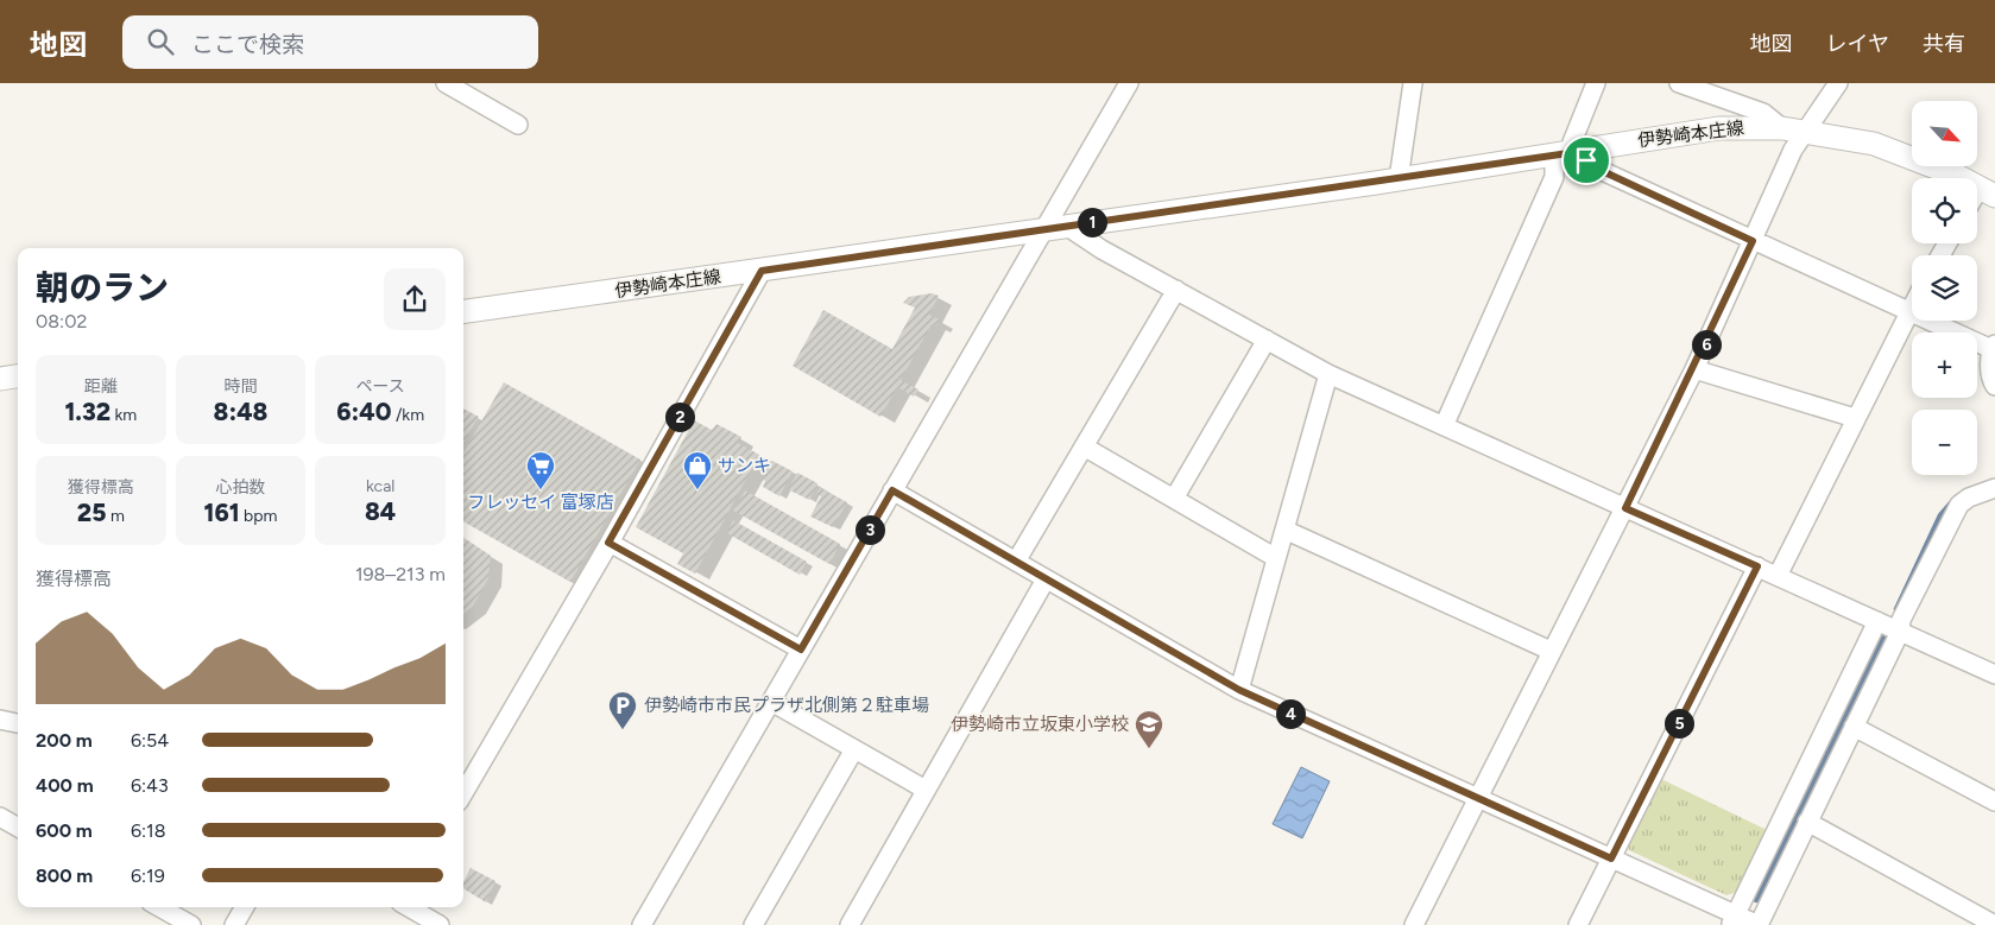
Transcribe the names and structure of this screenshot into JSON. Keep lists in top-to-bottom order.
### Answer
{
  "streets": {
    "main road": ["伊勢崎本庄線"]
  },
  "places": {
    "supermarket": ["フレッセイ 富塚店"],
    "shop": ["サンキ"],
    "parking": ["伊勢崎市市民プラザ北側第２駐車場"],
    "school or university": ["伊勢崎市立坂東小学校"]
  },
  "north": "bottom right",
  "page": {
    "header": "地図",
    "search": "ここで検索",
    "nav": ["地図", "レイヤ", "共有"],
    "map_buttons": ["+", "−"],
    "pins": [
      "1",
      "6",
      "2",
      "3",
      "4",
      "5"
    ],
    "heading": ["朝のラン", "08:02"],
    "stats": [
      ["距離", "1.32 km"],
      ["時間", "8:48"],
      ["ペース", "6:40 /km"],
      ["獲得標高", "25 m"],
      ["心拍数", "161 bpm"],
      ["kcal", "84"]
    ],
    "chart": ["獲得標高", "198–213 m"],
    "list": [
      {
        "name": "200 m",
        "note": "6:54"
      },
      {
        "name": "400 m",
        "note": "6:43"
      },
      {
        "name": "600 m",
        "note": "6:18"
      },
      {
        "name": "800 m",
        "note": "6:19"
      }
    ]
  }
}
